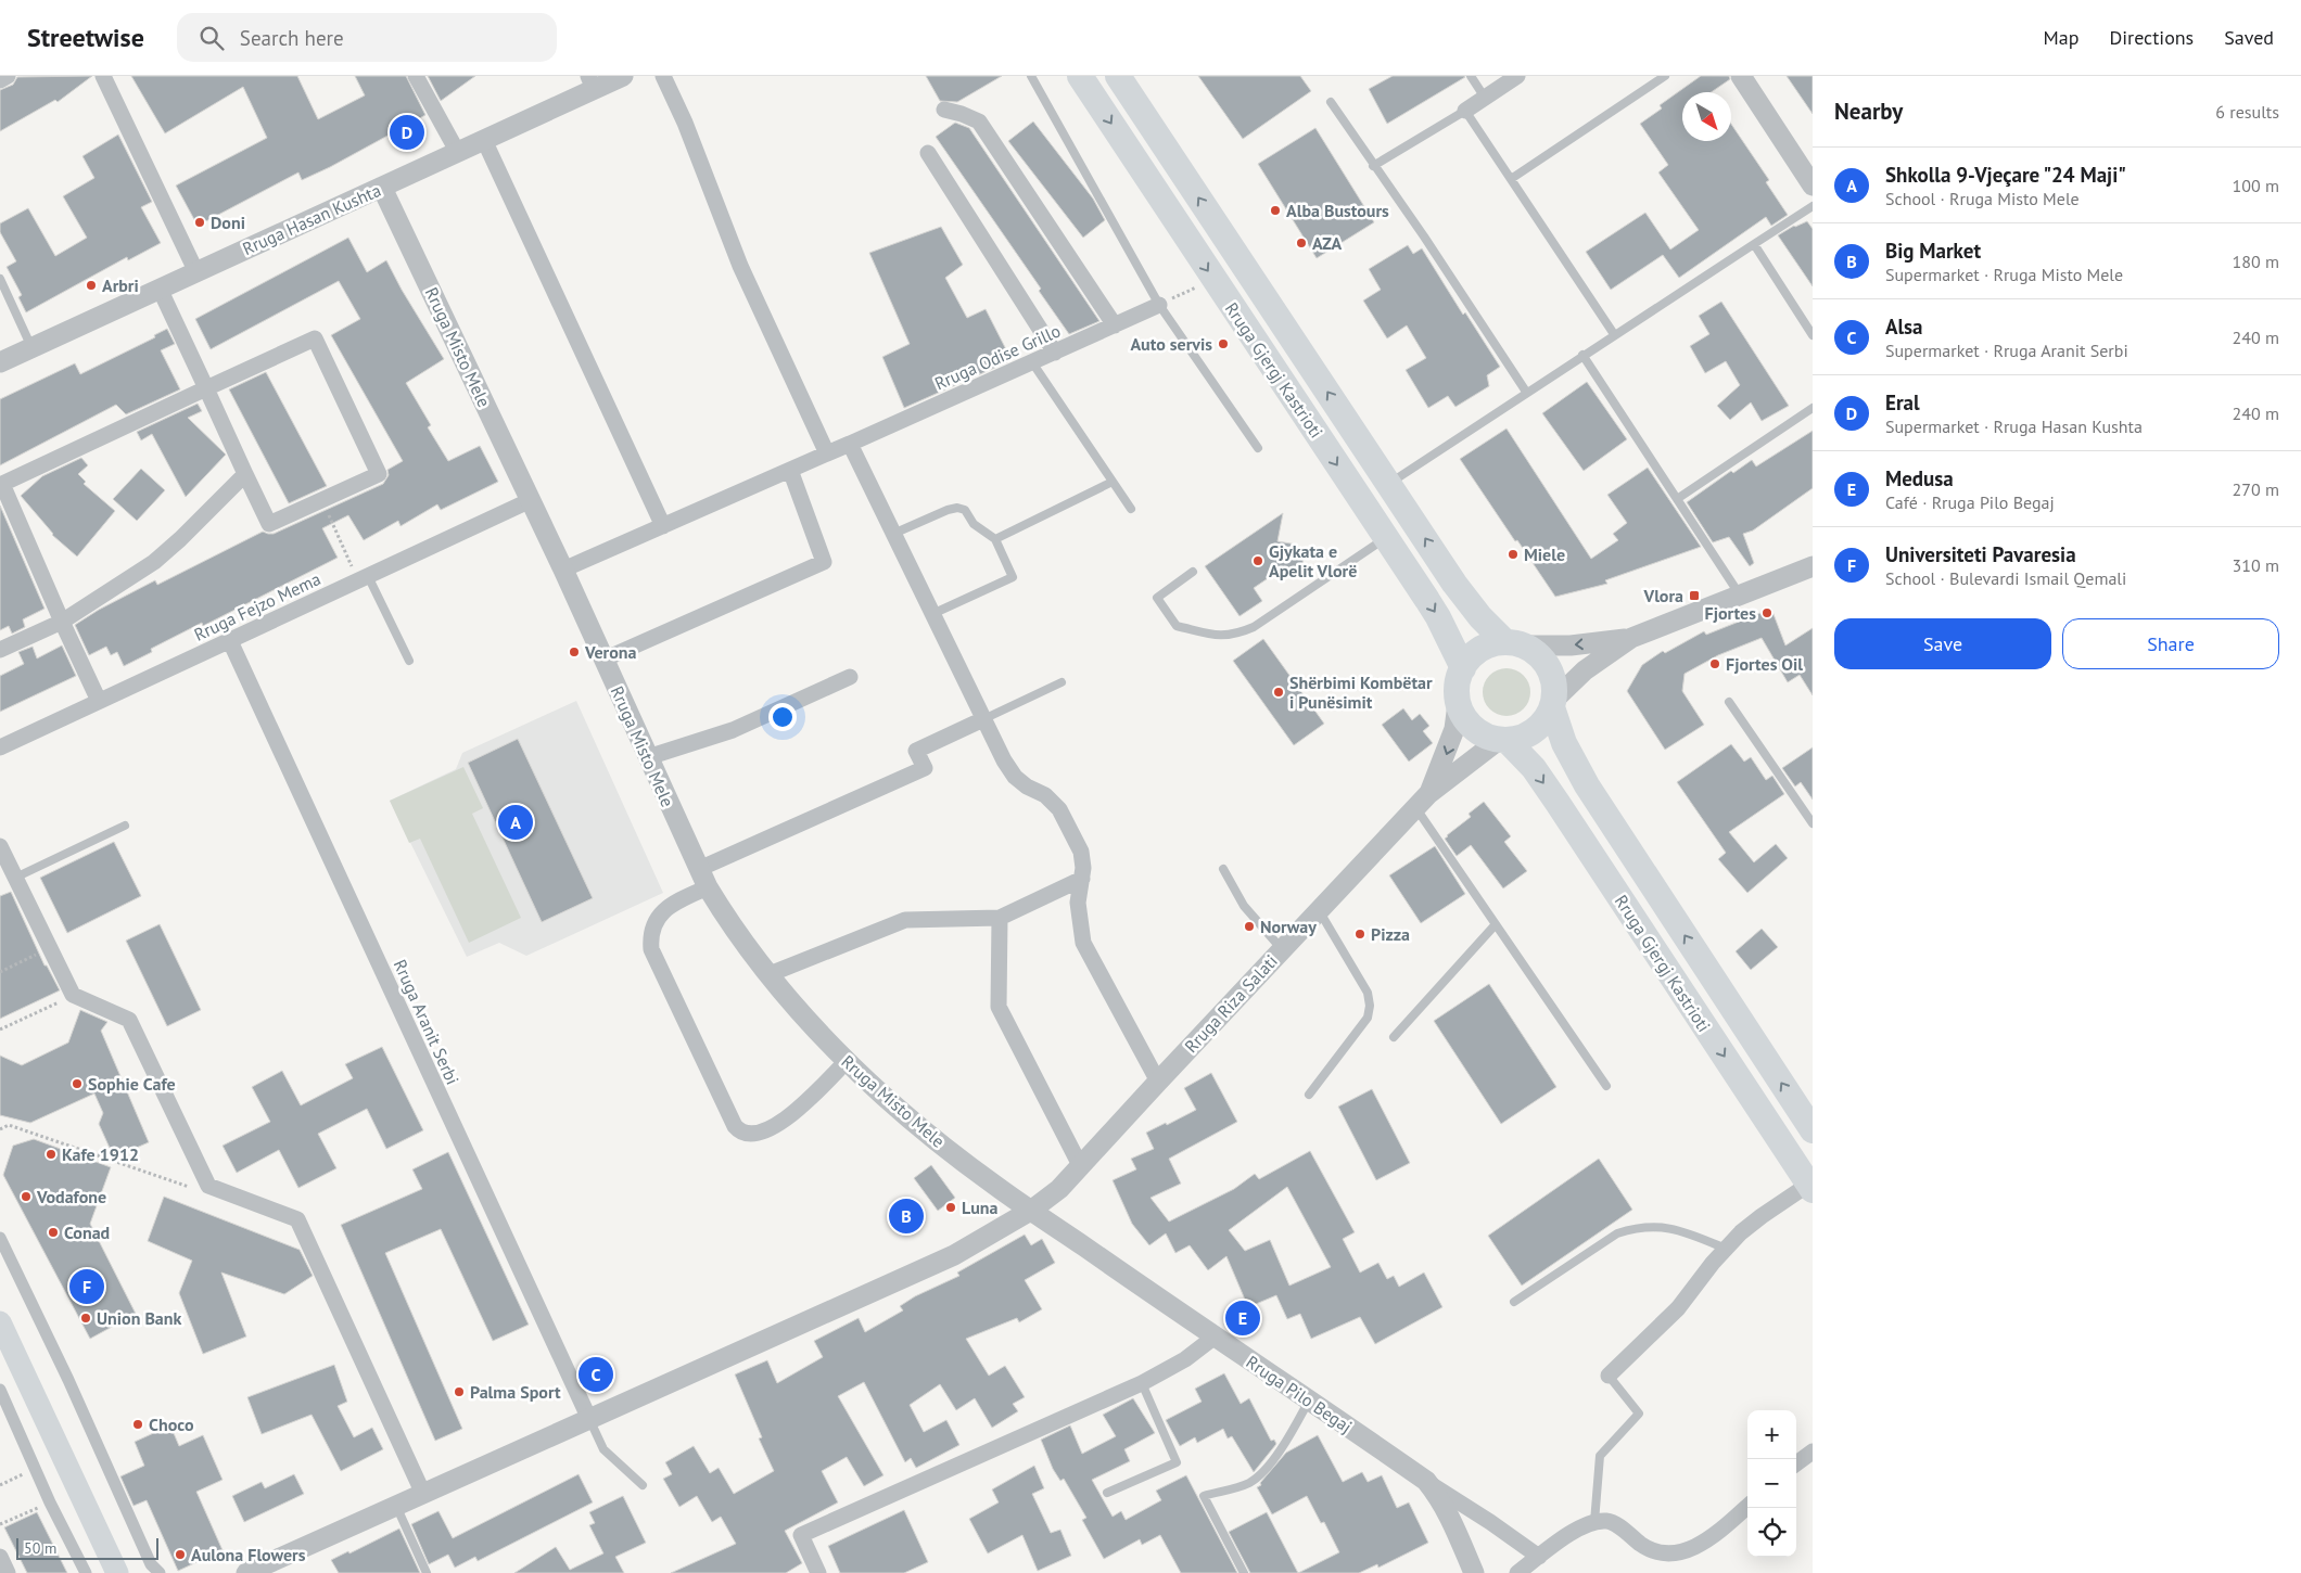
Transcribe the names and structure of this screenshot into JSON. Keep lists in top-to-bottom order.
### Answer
{
  "streets": {
    "main road": ["Rruga Gjergj Kastrioti"],
    "street": [
      "Rruga Hasan Kushta",
      "Rruga Misto Mele",
      "Rruga Odise Grillo",
      "Rruga Fejzo Mema",
      "Rruga Riza Salati",
      "Rruga Aranit Serbi",
      "Rruga Pilo Begaj"
    ]
  },
  "crossings": [
    ["Rruga Hasan Kushta", "Rruga Misto Mele"],
    ["Rruga Misto Mele", "Rruga Fejzo Mema"],
    ["Rruga Misto Mele", "Rruga Riza Salati"],
    ["Rruga Misto Mele", "Rruga Pilo Begaj"],
    ["Rruga Fejzo Mema", "Rruga Aranit Serbi"],
    ["Rruga Riza Salati", "Rruga Aranit Serbi"],
    ["Rruga Riza Salati", "Rruga Pilo Begaj"]
  ],
  "places": {
    "other": [
      "Alba Bustours",
      "Doni",
      "AZA",
      "Arbri",
      "Auto servis",
      "Miele",
      "Gjykata e Apelit Vlorë",
      "Fjortes",
      "Verona",
      "Fjortes Oil",
      "Shërbimi Kombëtar i Punësimit",
      "Norway",
      "Pizza",
      "Sophie Cafe",
      "Kafe 1912",
      "Vodafone",
      "Luna",
      "Conad",
      "Union Bank",
      "Palma Sport",
      "Choco",
      "Aulona Flowers"
    ],
    "transit": ["Vlora"]
  },
  "scale_bar": "50 m",
  "north": "bottom right",
  "page": {
    "header": "Streetwise",
    "search": "Search here",
    "nav": ["Map", "Directions", "Saved"],
    "heading": ["Nearby", "6 results"],
    "pins": [
      "D",
      "A",
      "B",
      "F",
      "E",
      "C"
    ],
    "list": [
      {
        "mark": "A",
        "name": "Shkolla 9-Vjeçare \"24 Maji\"",
        "note": "School · Rruga Misto Mele",
        "value": "100 m"
      },
      {
        "mark": "B",
        "name": "Big Market",
        "note": "Supermarket · Rruga Misto Mele",
        "value": "180 m"
      },
      {
        "mark": "C",
        "name": "Alsa",
        "note": "Supermarket · Rruga Aranit Serbi",
        "value": "240 m"
      },
      {
        "mark": "D",
        "name": "Eral",
        "note": "Supermarket · Rruga Hasan Kushta",
        "value": "240 m"
      },
      {
        "mark": "E",
        "name": "Medusa",
        "note": "Café · Rruga Pilo Begaj",
        "value": "270 m"
      },
      {
        "mark": "F",
        "name": "Universiteti Pavaresia",
        "note": "School · Bulevardi Ismail Qemali",
        "value": "310 m"
      }
    ],
    "buttons": ["Save", "Share"],
    "map_buttons": ["+", "−"],
    "scale": "50 m"
  }
}
